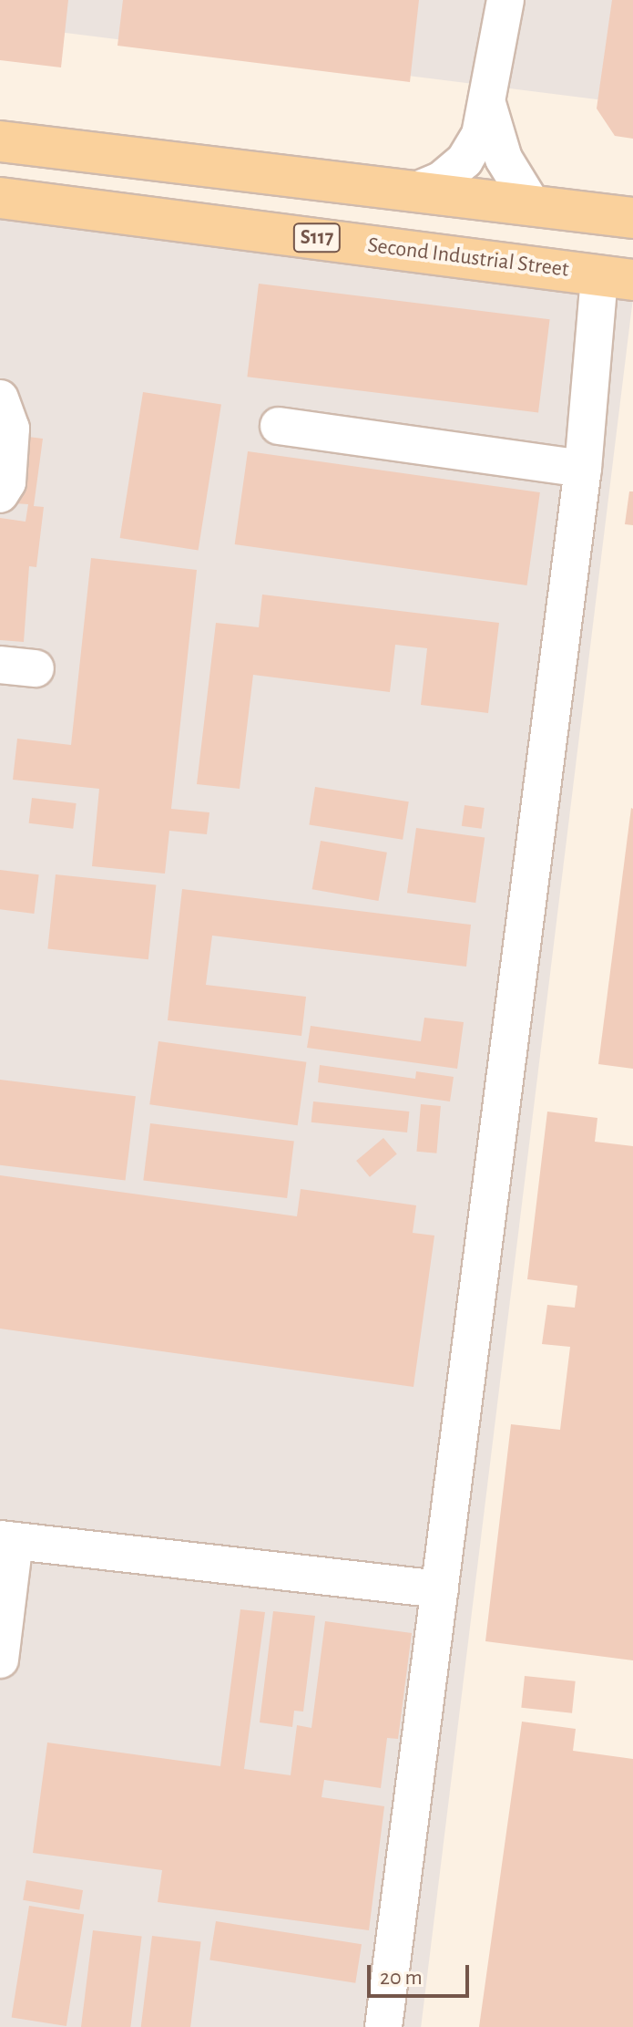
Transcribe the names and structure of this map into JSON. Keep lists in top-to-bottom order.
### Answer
{
  "streets": {
    "main road": ["S117", "Second Industrial Street"]
  },
  "scale_bar": "20 m"
}
